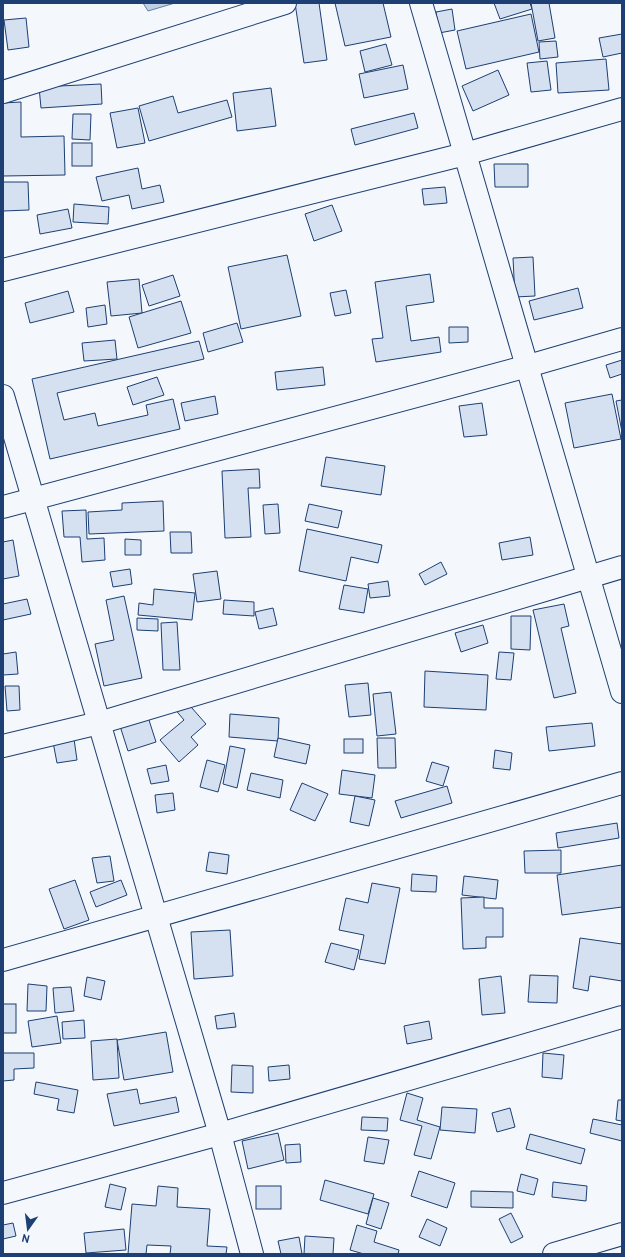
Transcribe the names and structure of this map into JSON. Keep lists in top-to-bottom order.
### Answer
{
  "north": "bottom"
}
